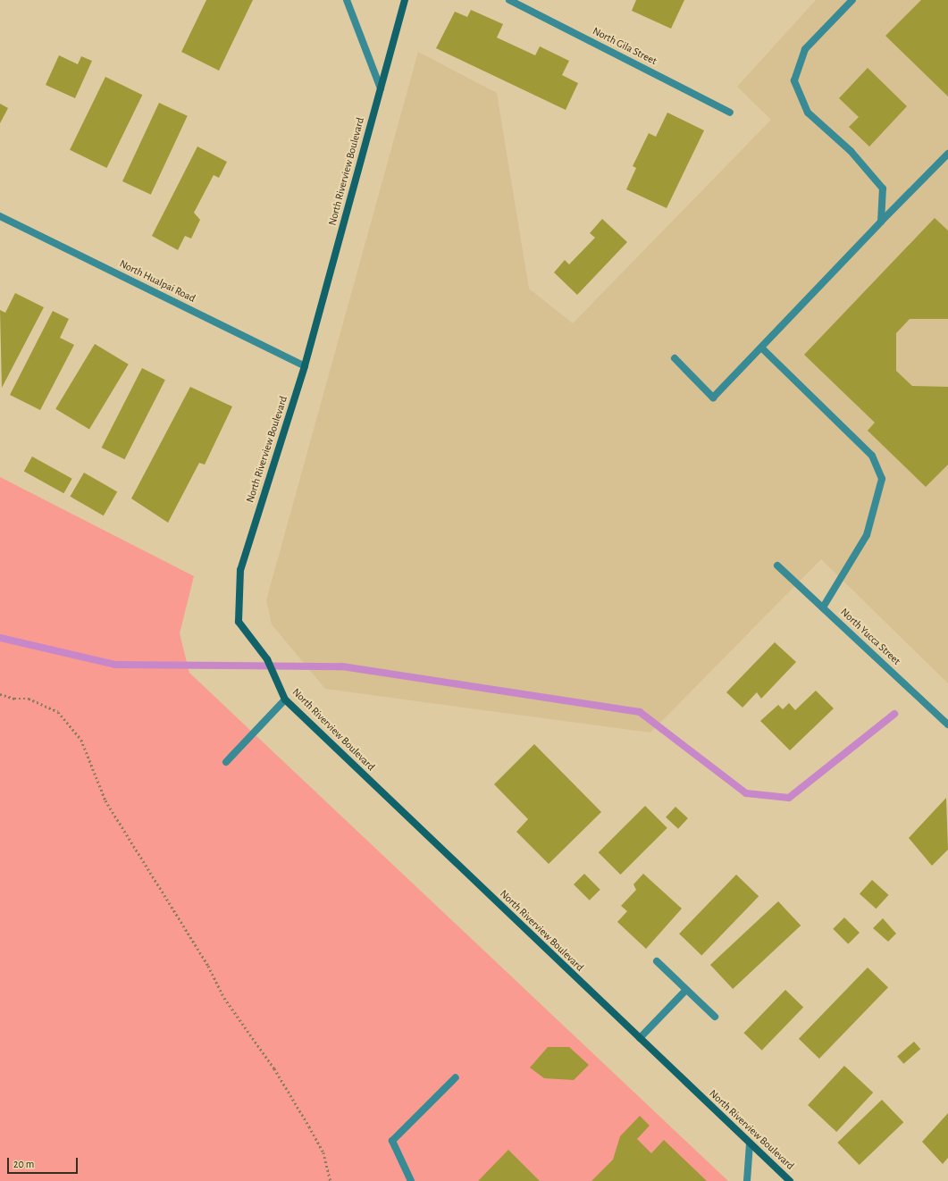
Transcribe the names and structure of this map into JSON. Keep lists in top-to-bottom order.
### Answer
{
  "streets": {
    "street": [
      "North Gila Street",
      "North Riverview Boulevard",
      "North Hualpai Road",
      "North Yucca Street"
    ]
  },
  "crossings": [
    ["North Riverview Boulevard", "North Hualpai Road"]
  ],
  "scale_bar": "20 m"
}
